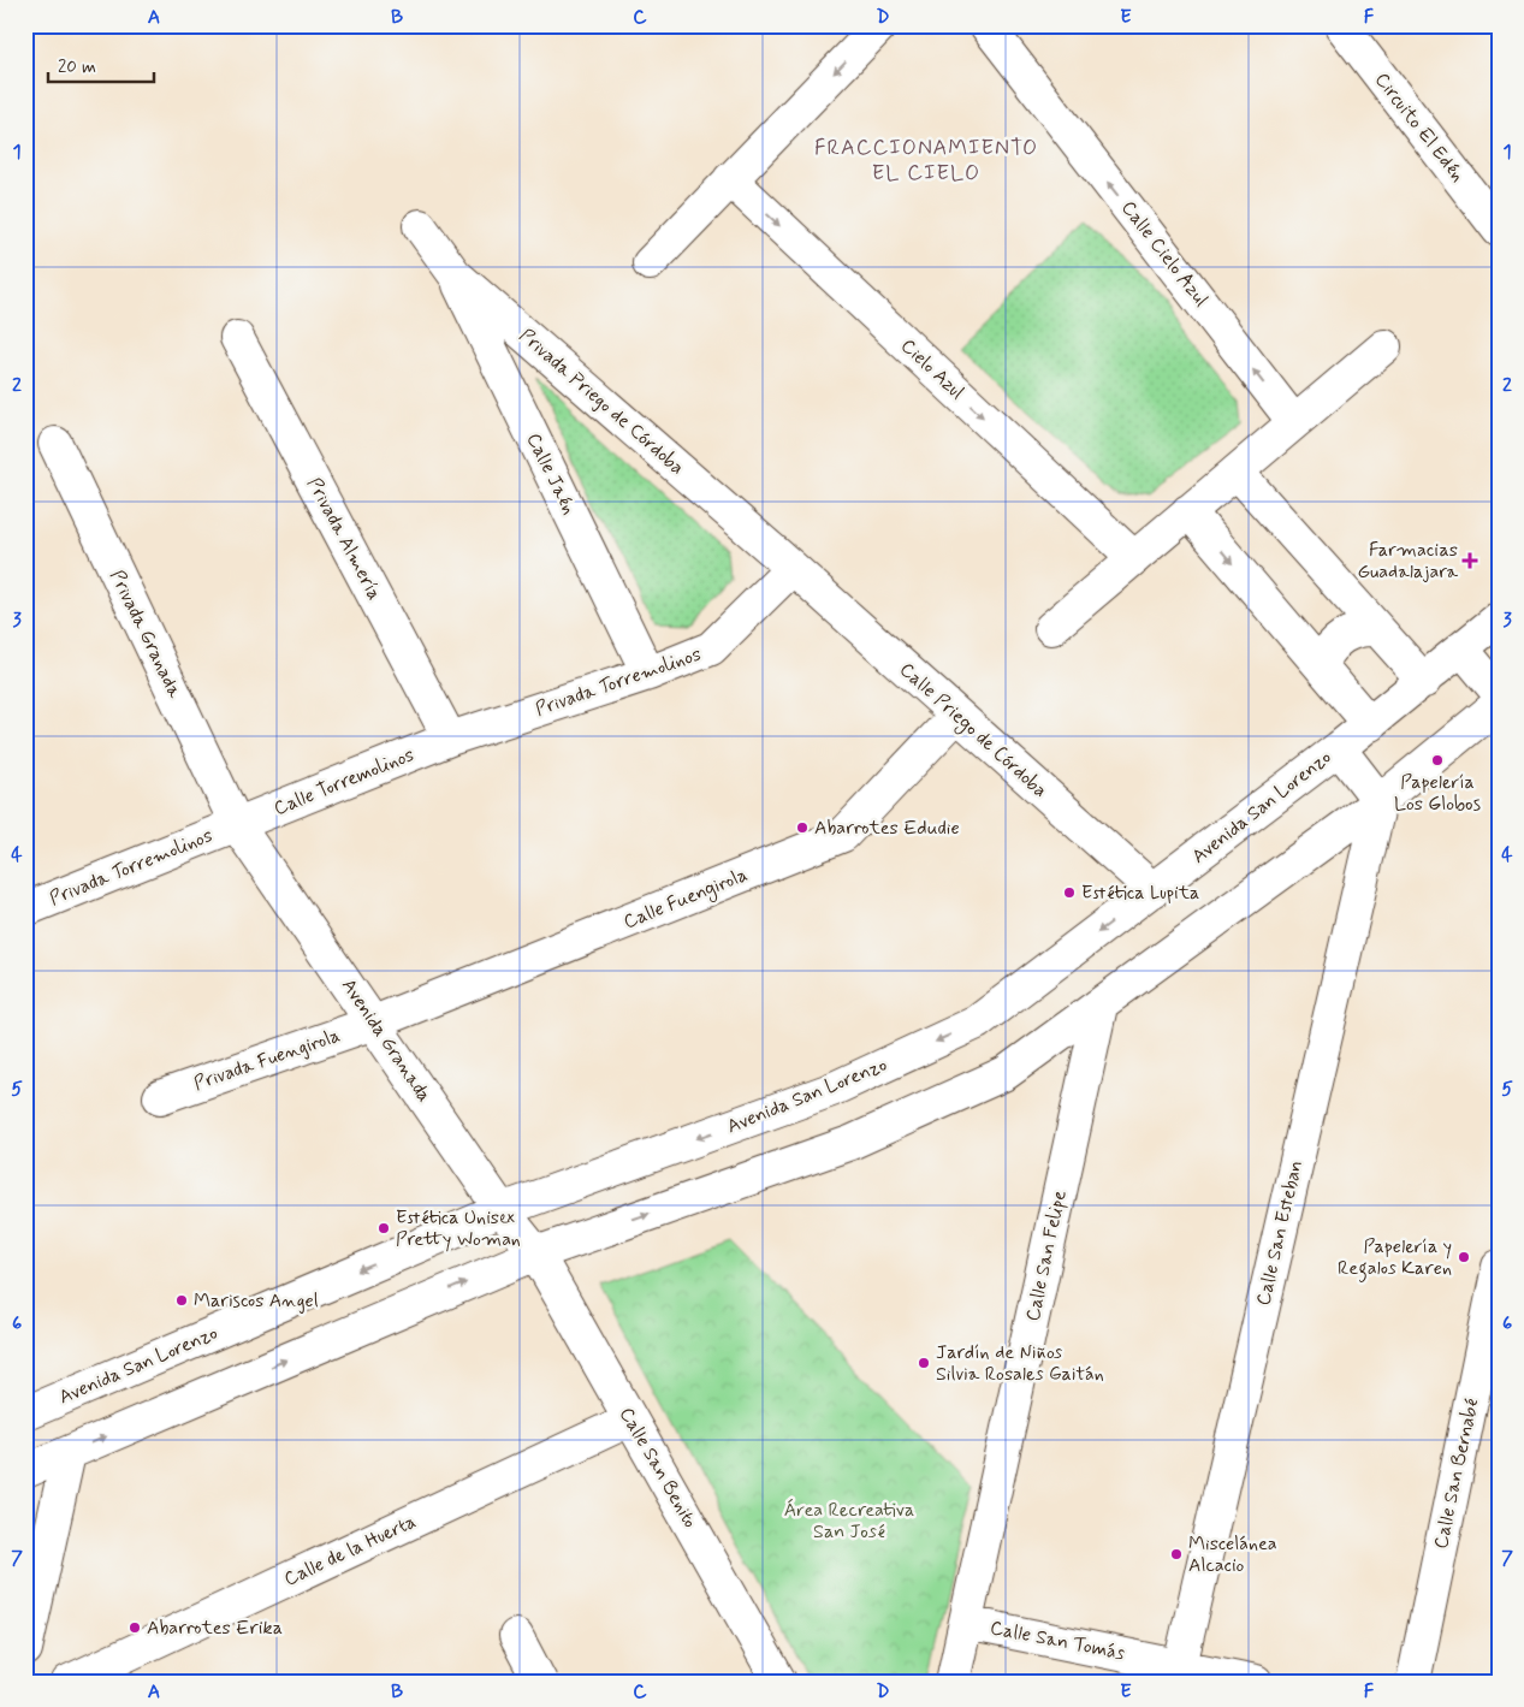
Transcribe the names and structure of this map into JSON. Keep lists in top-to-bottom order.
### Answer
{
  "streets": {
    "street": [
      "Circuito El Edén",
      "Calle Cielo Azul",
      "Cielo Azul",
      "Privada Priego de Córdoba",
      "Calle Jaén",
      "Privada Almería",
      "Privada Granada",
      "Privada Torremolinos",
      "Calle Priego de Córdoba",
      "Calle Torremolinos",
      "Avenida San Lorenzo",
      "Calle Fuengirola",
      "Avenida Granada",
      "Privada Fuengirola",
      "Calle San Esteban",
      "Calle San Felipe",
      "Calle San Benito",
      "Calle San Bernabé",
      "Calle de la Huerta",
      "Calle San Tomás"
    ]
  },
  "crossings": [
    ["Privada Priego de Córdoba", "Calle Jaén"],
    ["Privada Priego de Córdoba", "Privada Torremolinos"],
    ["Privada Priego de Córdoba", "Calle Priego de Córdoba"],
    ["Calle Jaén", "Privada Torremolinos"],
    ["Privada Almería", "Privada Torremolinos"],
    ["Privada Almería", "Calle Torremolinos"],
    ["Privada Granada", "Privada Torremolinos"],
    ["Privada Granada", "Calle Torremolinos"],
    ["Privada Granada", "Avenida Granada"],
    ["Privada Torremolinos", "Calle Priego de Córdoba"],
    ["Privada Torremolinos", "Calle Torremolinos"],
    ["Privada Torremolinos", "Avenida Granada"],
    ["Calle Priego de Córdoba", "Avenida San Lorenzo"],
    ["Calle Priego de Córdoba", "Calle Fuengirola"],
    ["Calle Torremolinos", "Avenida Granada"],
    ["Avenida San Lorenzo", "Avenida Granada"],
    ["Calle Fuengirola", "Avenida Granada"],
    ["Calle Fuengirola", "Privada Fuengirola"],
    ["Avenida Granada", "Privada Fuengirola"],
    ["Avenida Granada", "Calle San Benito"],
    ["Calle San Esteban", "Calle San Tomás"],
    ["Calle San Felipe", "Calle San Tomás"],
    ["Calle San Benito", "Calle de la Huerta"]
  ],
  "one_way": ["Calle Cielo Azul", "Cielo Azul"],
  "districts": ["FRACCIONAMIENTO EL CIELO"],
  "parks": ["Área Recreativa San José"],
  "places": {
    "health": ["Farmacias Guadalajara"],
    "other": [
      "Papelería Los Globos",
      "Abarrotes Edudie",
      "Estética Lupita",
      "Estética Unisex Pretty Woman",
      "Papelería y Regalos Karen",
      "Mariscos Angel",
      "Jardín de Niños Silvia Rosales Gaitán",
      "Miscelánea Alcacio",
      "Abarrotes Erika"
    ]
  },
  "scale_bar": "20 m",
  "grid": {
    "columns": [
      "A",
      "B",
      "C",
      "D",
      "E",
      "F"
    ],
    "rows": [
      "1",
      "2",
      "3",
      "4",
      "5",
      "6",
      "7"
    ]
  }
}
